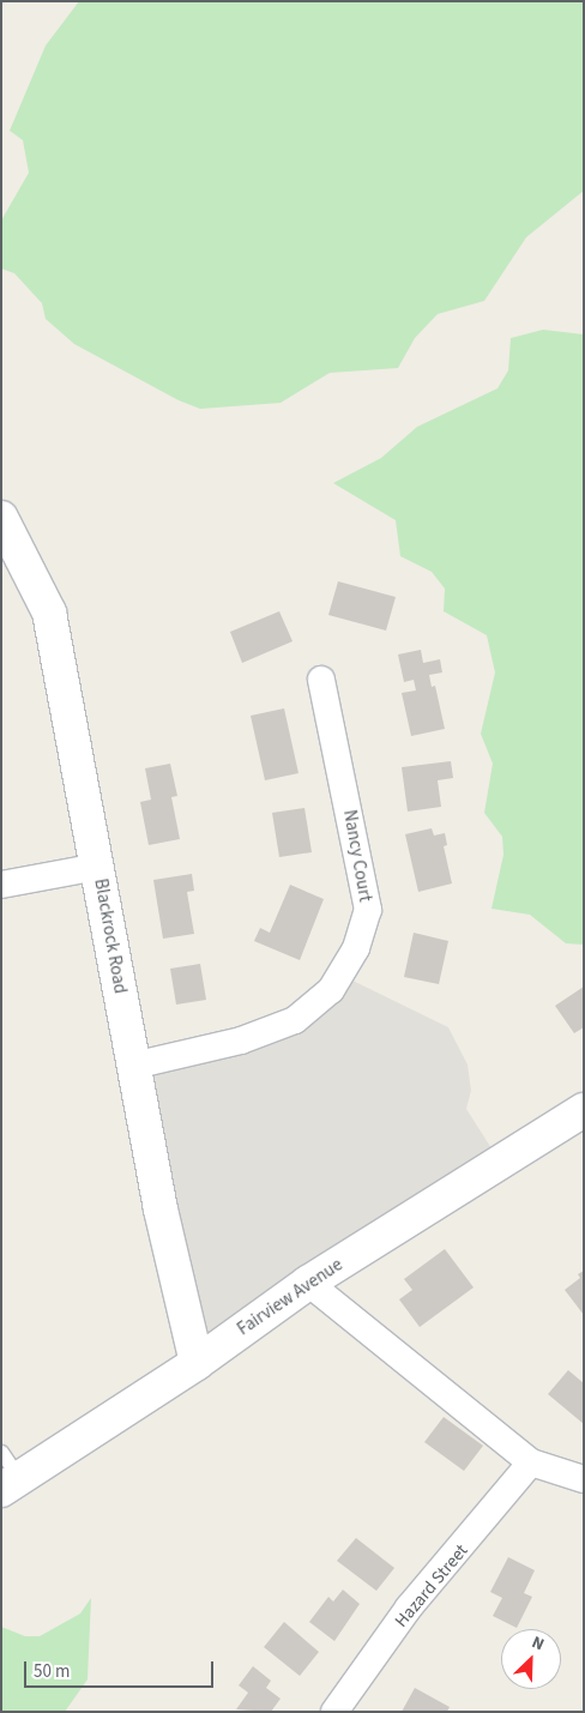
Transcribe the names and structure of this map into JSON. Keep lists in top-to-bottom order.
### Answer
{
  "streets": {
    "street": [
      "Nancy Court",
      "Blackrock Road",
      "Fairview Avenue",
      "Hazard Street"
    ]
  },
  "crossings": [
    ["Nancy Court", "Blackrock Road"],
    ["Blackrock Road", "Fairview Avenue"]
  ],
  "scale_bar": "50 m",
  "north": "top right"
}
